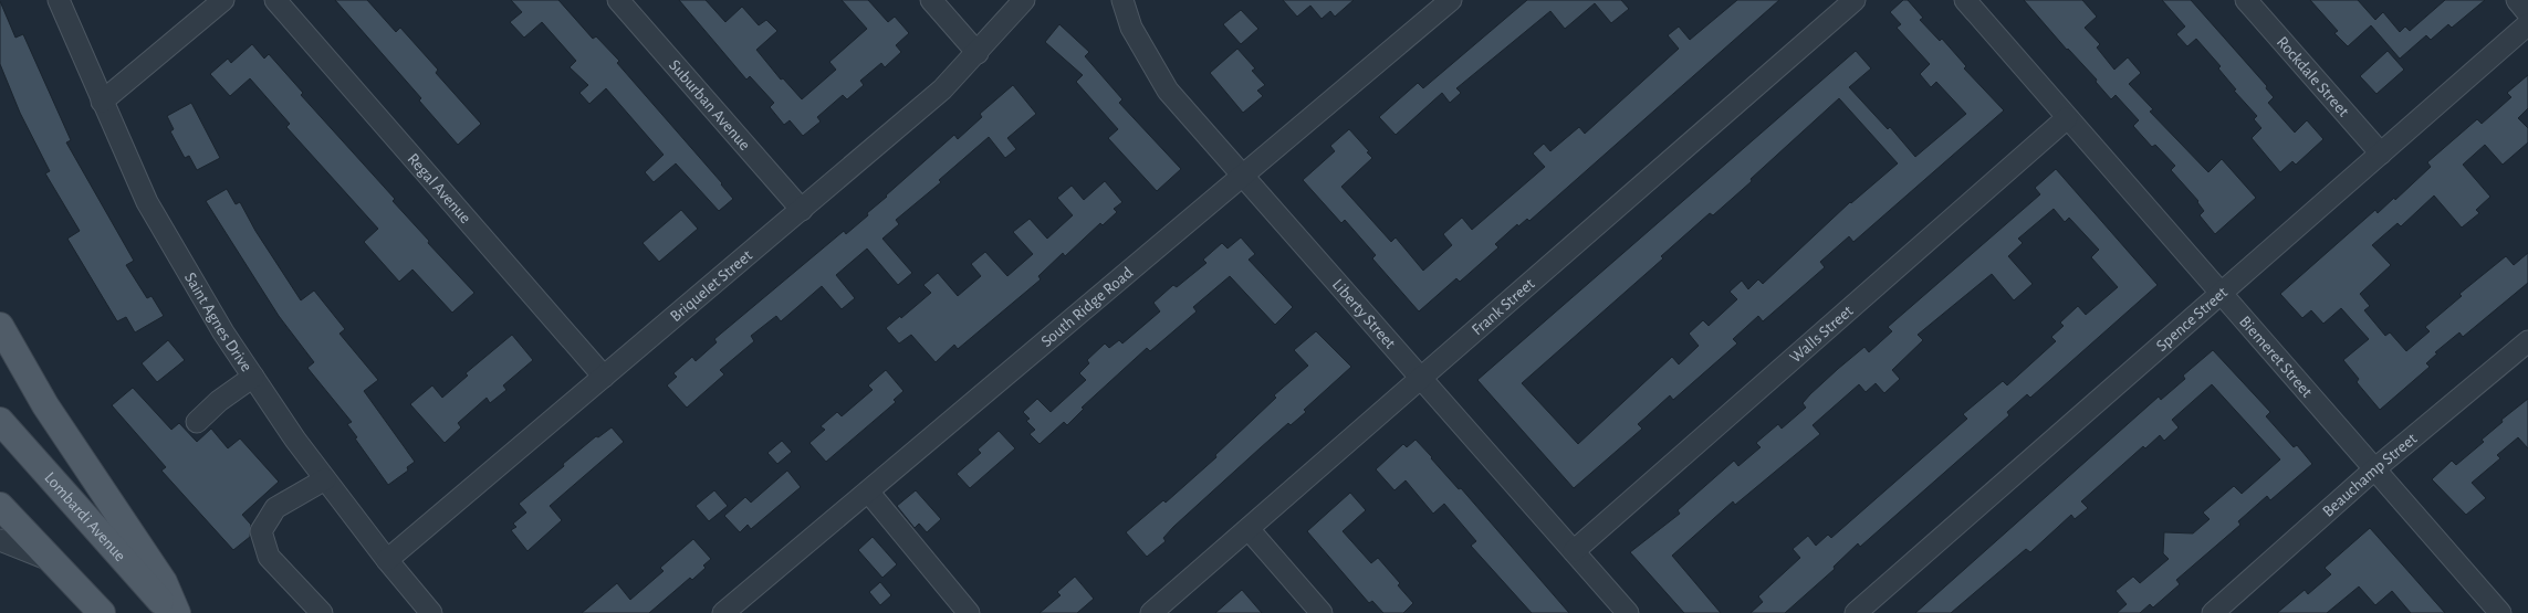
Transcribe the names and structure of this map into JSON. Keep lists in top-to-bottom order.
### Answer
{
  "streets": {
    "main road": ["Lombardi Avenue"],
    "street": [
      "Rockdale Street",
      "Suburban Avenue",
      "Regal Avenue",
      "Briquelet Street",
      "Frank Street",
      "South Ridge Road",
      "Liberty Street",
      "Spence Street",
      "Saint Agnes Drive",
      "Walls Street",
      "Biemeret Street",
      "Beauchamp Street"
    ]
  },
  "crossings": [
    ["Rockdale Street", "Spence Street"],
    ["Suburban Avenue", "Briquelet Street"],
    ["Regal Avenue", "Briquelet Street"],
    ["Briquelet Street", "Saint Agnes Drive"],
    ["Frank Street", "Liberty Street"],
    ["South Ridge Road", "Liberty Street"],
    ["Liberty Street", "Walls Street"],
    ["Spence Street", "Biemeret Street"],
    ["Walls Street", "Biemeret Street"],
    ["Biemeret Street", "Beauchamp Street"]
  ]
}
